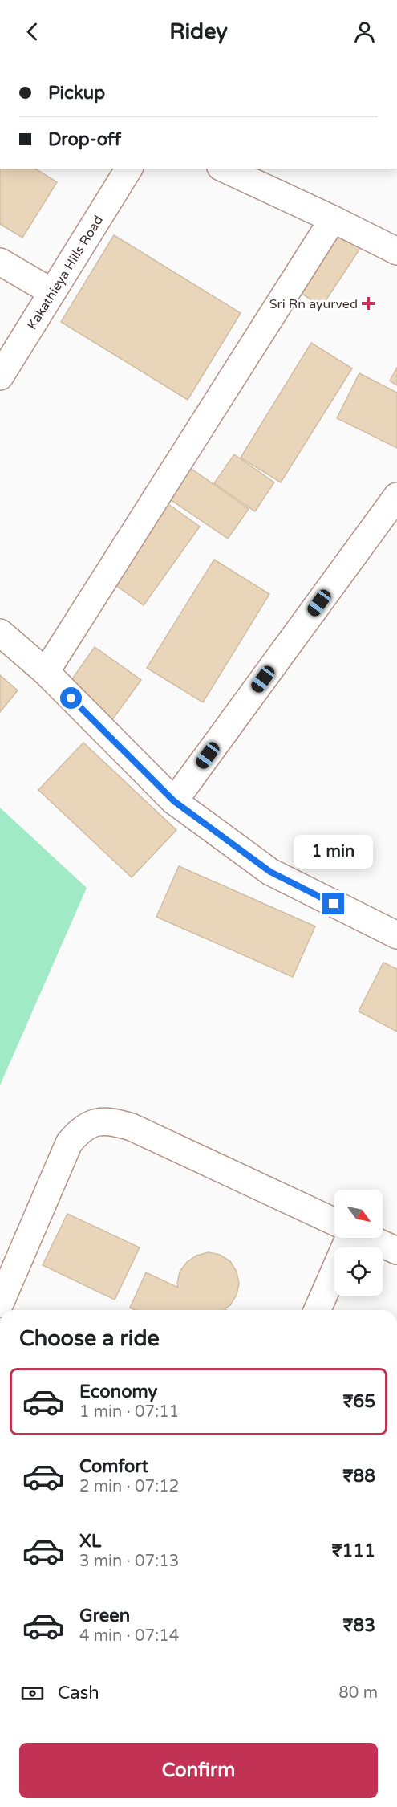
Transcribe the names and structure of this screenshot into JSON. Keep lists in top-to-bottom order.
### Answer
{
  "streets": {
    "street": ["Kakathieya Hills Road"]
  },
  "places": {
    "health": ["Sri Rn ayurved"]
  },
  "north": "bottom right",
  "page": {
    "header": "Ridey",
    "banner": ["Pickup", "Drop-off"],
    "bubble": "1 min",
    "heading": "Choose a ride",
    "list": [
      {
        "name": "Economy",
        "note": "1 min · 07:11",
        "value": "₹65"
      },
      {
        "name": "Comfort",
        "note": "2 min · 07:12",
        "value": "₹88"
      },
      {
        "name": "XL",
        "note": "3 min · 07:13",
        "value": "₹111"
      },
      {
        "name": "Green",
        "note": "4 min · 07:14",
        "value": "₹83"
      }
    ],
    "pay": ["Cash", "80 m"],
    "buttons": "Confirm"
  }
}
